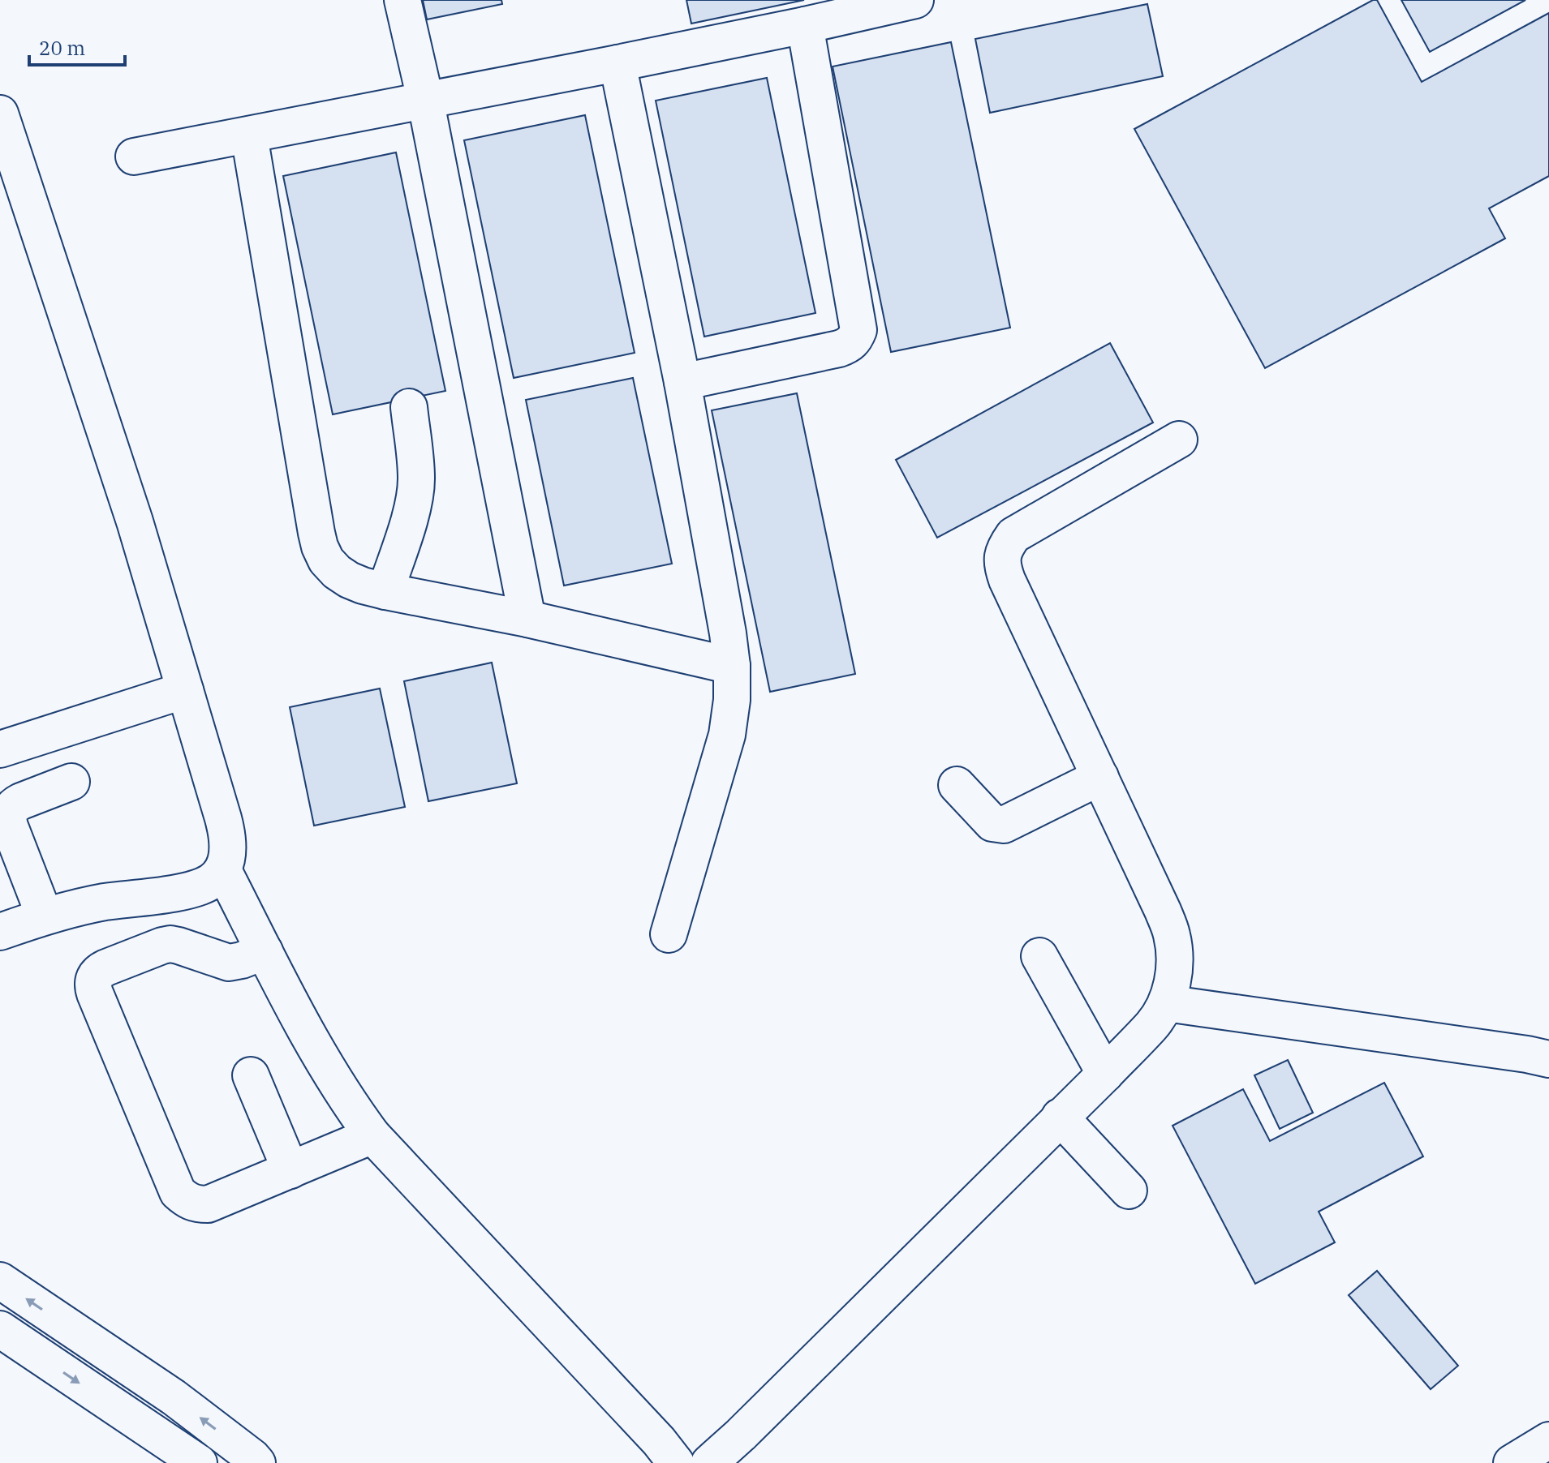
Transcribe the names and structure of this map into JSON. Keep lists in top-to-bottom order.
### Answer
{
  "scale_bar": "20 m"
}
